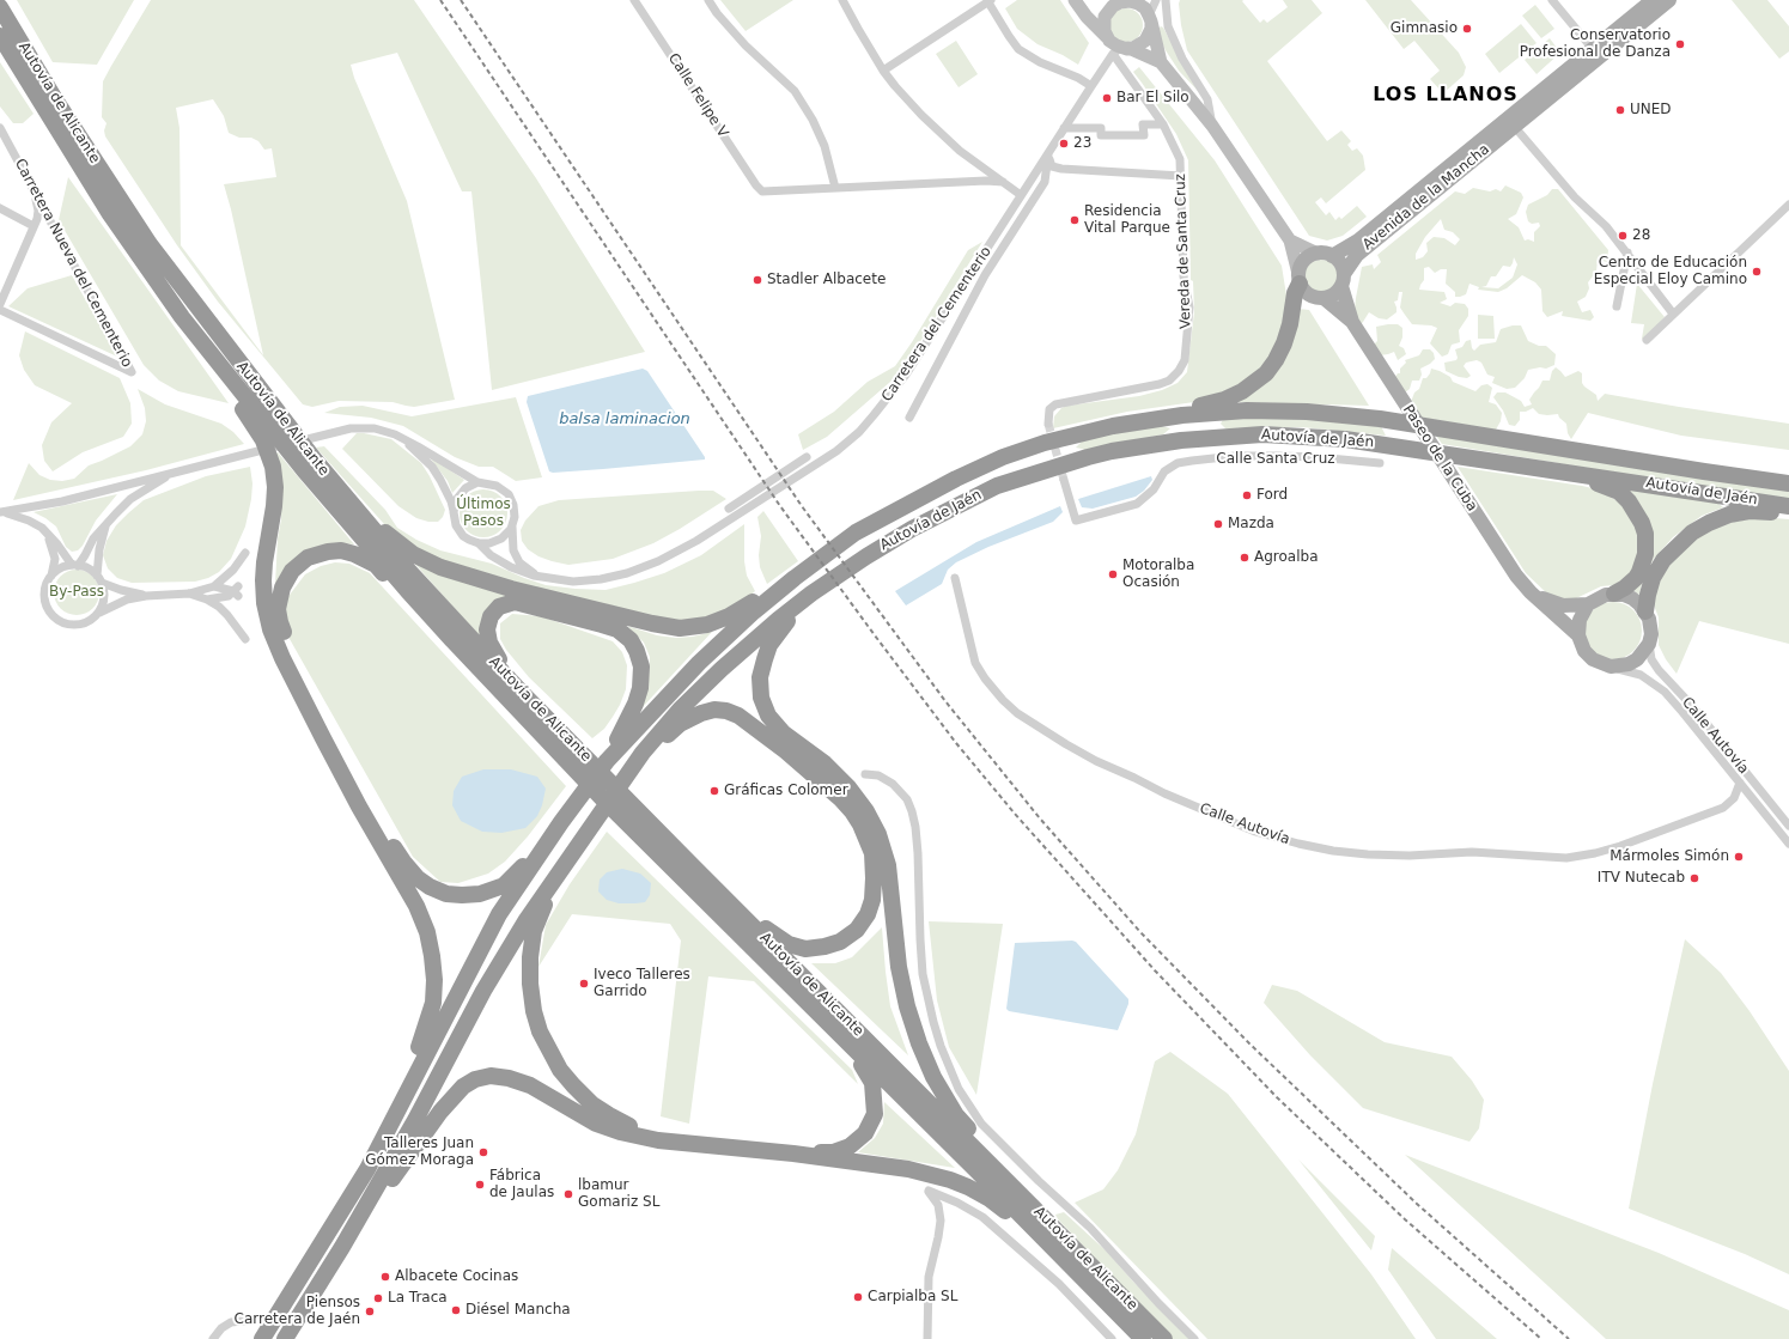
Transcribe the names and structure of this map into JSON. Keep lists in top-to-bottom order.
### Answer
{
  "streets": {
    "highway": ["Autovía de Alicante", "Autovía de Jaén"],
    "main road": ["Avenida de la Mancha", "Paseo de la Cuba"],
    "street": [
      "Calle Felipe V",
      "Vereda de Santa Cruz",
      "Carretera Nueva del Cementerio",
      "Carretera del Cementerio",
      "Calle Santa Cruz",
      "Calle Autovía"
    ]
  },
  "crossings": [
    ["Avenida de la Mancha", "Paseo de la Cuba"],
    ["Vereda de Santa Cruz", "Carretera del Cementerio"],
    ["Paseo de la Cuba", "Calle Autovía"]
  ],
  "districts": ["LOS LLANOS"],
  "water": ["balsa laminacion"],
  "parks": ["Últimos Pasos", "By-Pass"],
  "places": [
    "Gimnasio",
    "Conservatorio Profesional de Danza",
    "Bar El Silo",
    "UNED",
    "23",
    "Residencia Vital Parque",
    "28",
    "Centro de Educación Especial Eloy Camino",
    "Stadler Albacete",
    "Ford",
    "Mazda",
    "Agroalba",
    "Motoralba Ocasión",
    "Gráficas Colomer",
    "Mármoles Simón",
    "ITV Nutecab",
    "Iveco Talleres Garrido",
    "Talleres Juan Gómez Moraga",
    "Fábrica de Jaulas",
    "lbamur Gomariz SL",
    "Albacete Cocinas",
    "Carpialba SL",
    "La Traca",
    "Diésel Mancha",
    "Piensos Carretera de Jaén"
  ]
}
